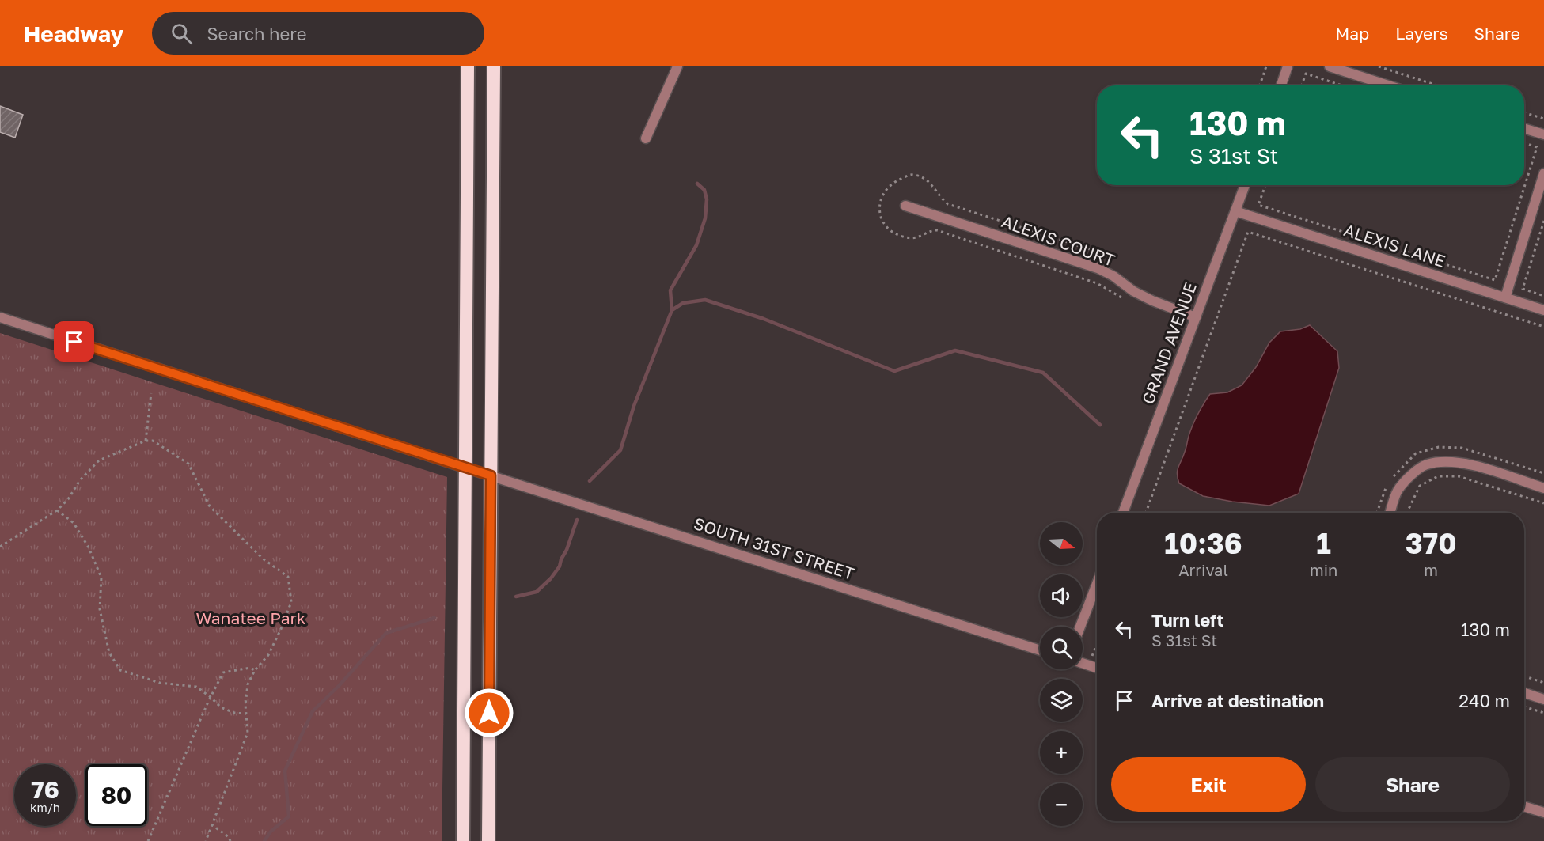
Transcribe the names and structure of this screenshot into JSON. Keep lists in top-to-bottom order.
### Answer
{
  "streets": {
    "street": [
      "ALEXIS COURT",
      "ALEXIS LANE",
      "GRAND AVENUE",
      "SOUTH 31ST STREET"
    ]
  },
  "crossings": [
    ["ALEXIS COURT", "GRAND AVENUE"],
    ["ALEXIS LANE", "GRAND AVENUE"]
  ],
  "parks": ["Wanatee Park"],
  "north": "right",
  "page": {
    "header": "Headway",
    "search": "Search here",
    "nav": ["Map", "Layers", "Share"],
    "turn": ["130 m", "S 31st St"],
    "eta": [
      "10:36",
      "Arrival",
      "1",
      "min",
      "370",
      "m"
    ],
    "map_buttons": ["+", "−"],
    "list": [
      {
        "name": "Turn left",
        "note": "S 31st St",
        "value": "130 m"
      },
      {
        "name": "Arrive at destination",
        "value": "240 m"
      }
    ],
    "buttons": ["Exit", "Share"],
    "speed": "76 km/h",
    "limit": "80"
  }
}
